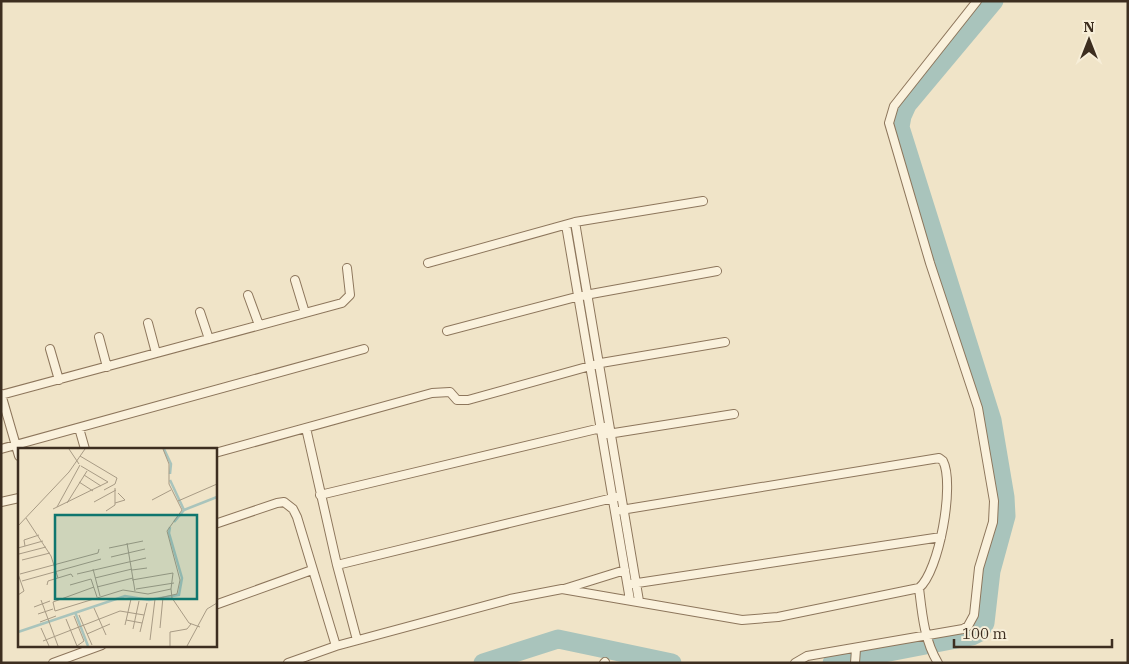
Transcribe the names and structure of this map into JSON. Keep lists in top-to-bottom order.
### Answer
{
  "scale_bar": "100 m",
  "north": "top"
}
